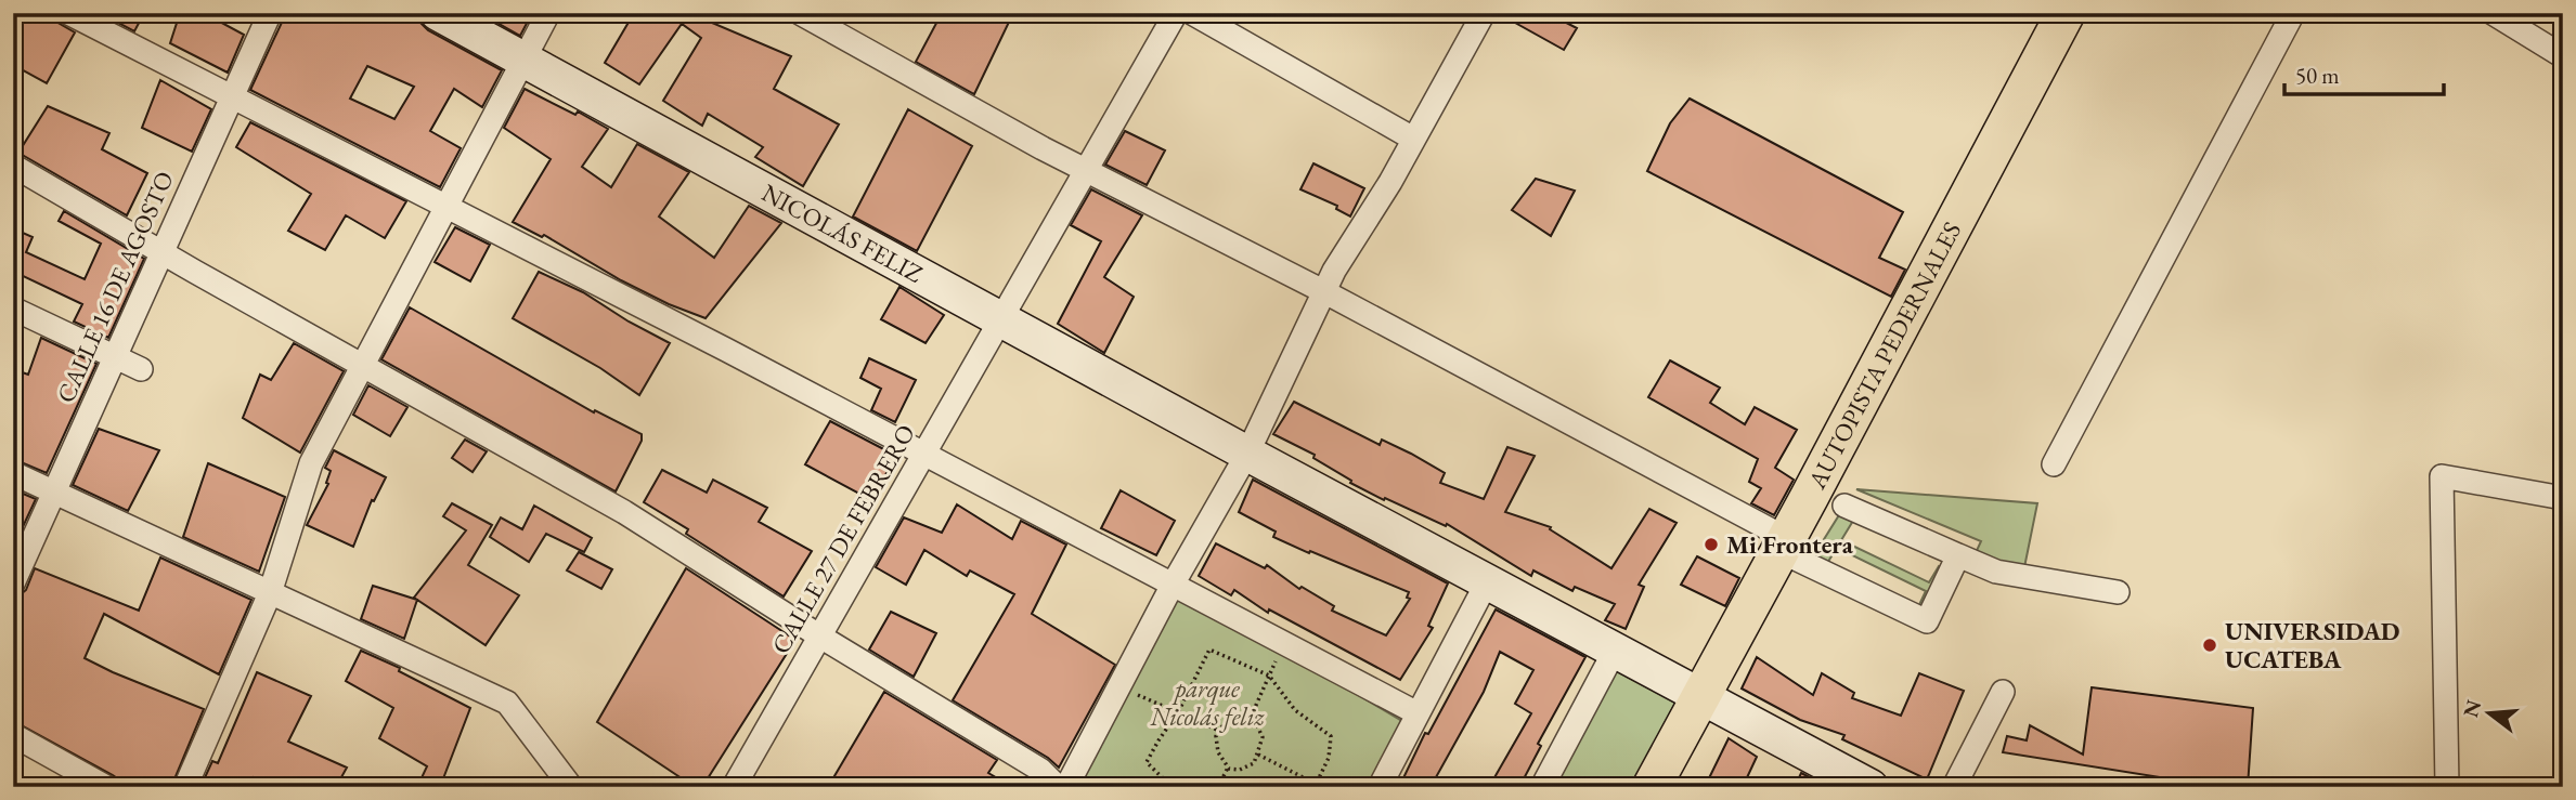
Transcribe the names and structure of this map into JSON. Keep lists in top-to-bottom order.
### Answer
{
  "streets": {
    "main road": ["NICOLÁS FELIZ", "AUTOPISTA PEDERNALES"],
    "street": ["CALLE 16 DE AGOSTO", "CALLE 27 DE FEBRERO"]
  },
  "crossings": [
    ["NICOLÁS FELIZ", "AUTOPISTA PEDERNALES"],
    ["NICOLÁS FELIZ", "CALLE 27 DE FEBRERO"]
  ],
  "parks": ["parque Nicolás feliz"],
  "places": ["Mi Frontera", "UNIVERSIDAD UCATEBA"],
  "scale_bar": "50 m",
  "north": "left"
}
